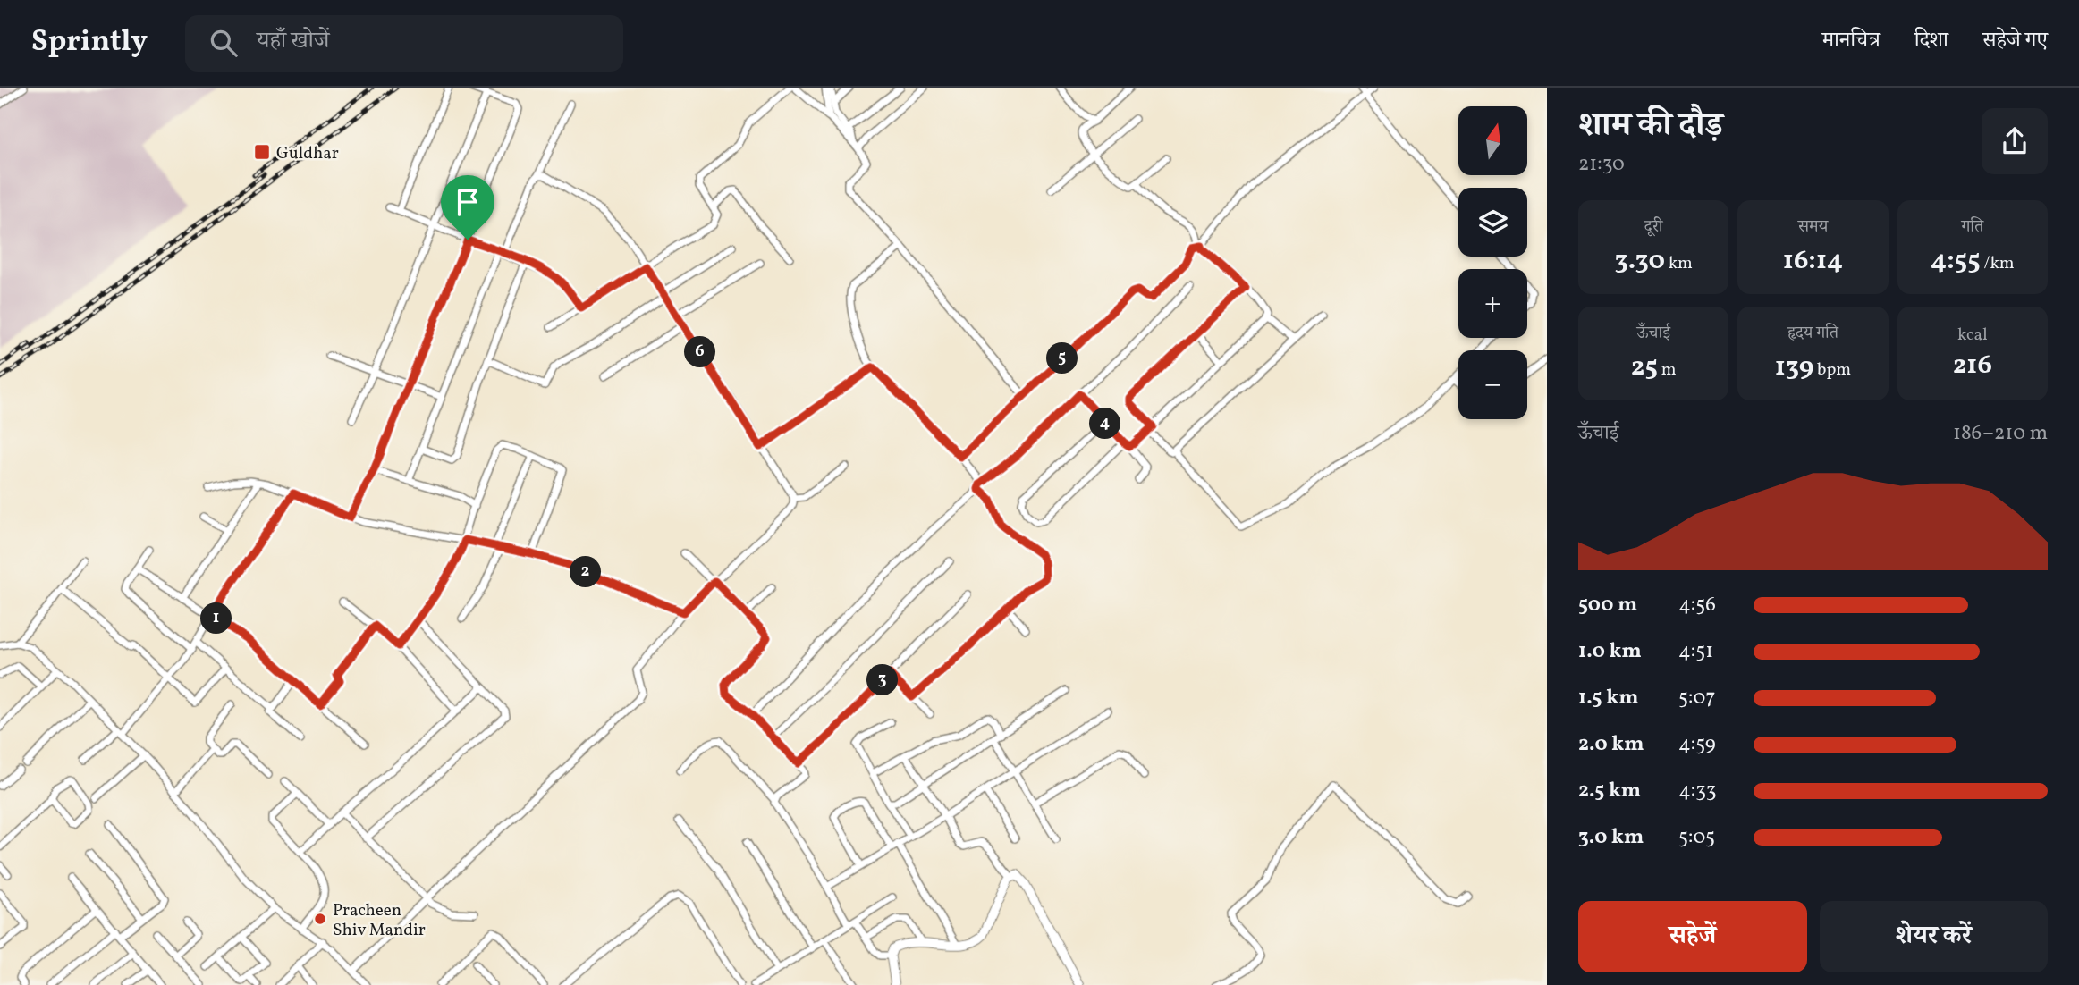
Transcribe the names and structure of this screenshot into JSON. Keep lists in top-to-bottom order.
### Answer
{
  "places": {
    "transit": ["Guldhar"],
    "other": ["Pracheen Shiv Mandir"]
  },
  "north": "top",
  "page": {
    "header": "Sprintly",
    "search": "यहाँ खोजें",
    "nav": ["मानचित्र", "दिशा", "सहेजे गए"],
    "heading": ["शाम की दौड़", "21:30"],
    "map_buttons": ["+", "−"],
    "stats": [
      ["दूरी", "3.30 km"],
      ["समय", "16:14"],
      ["गति", "4:55 /km"],
      ["ऊँचाई", "25 m"],
      ["हृदय गति", "139 bpm"],
      ["kcal", "216"]
    ],
    "pins": [
      "6",
      "5",
      "4",
      "2",
      "1",
      "3"
    ],
    "chart": ["ऊँचाई", "186–210 m"],
    "list": [
      {
        "name": "500 m",
        "note": "4:56"
      },
      {
        "name": "1.0 km",
        "note": "4:51"
      },
      {
        "name": "1.5 km",
        "note": "5:07"
      },
      {
        "name": "2.0 km",
        "note": "4:59"
      },
      {
        "name": "2.5 km",
        "note": "4:33"
      },
      {
        "name": "3.0 km",
        "note": "5:05"
      }
    ],
    "buttons": ["सहेजें", "शेयर करें"]
  }
}
